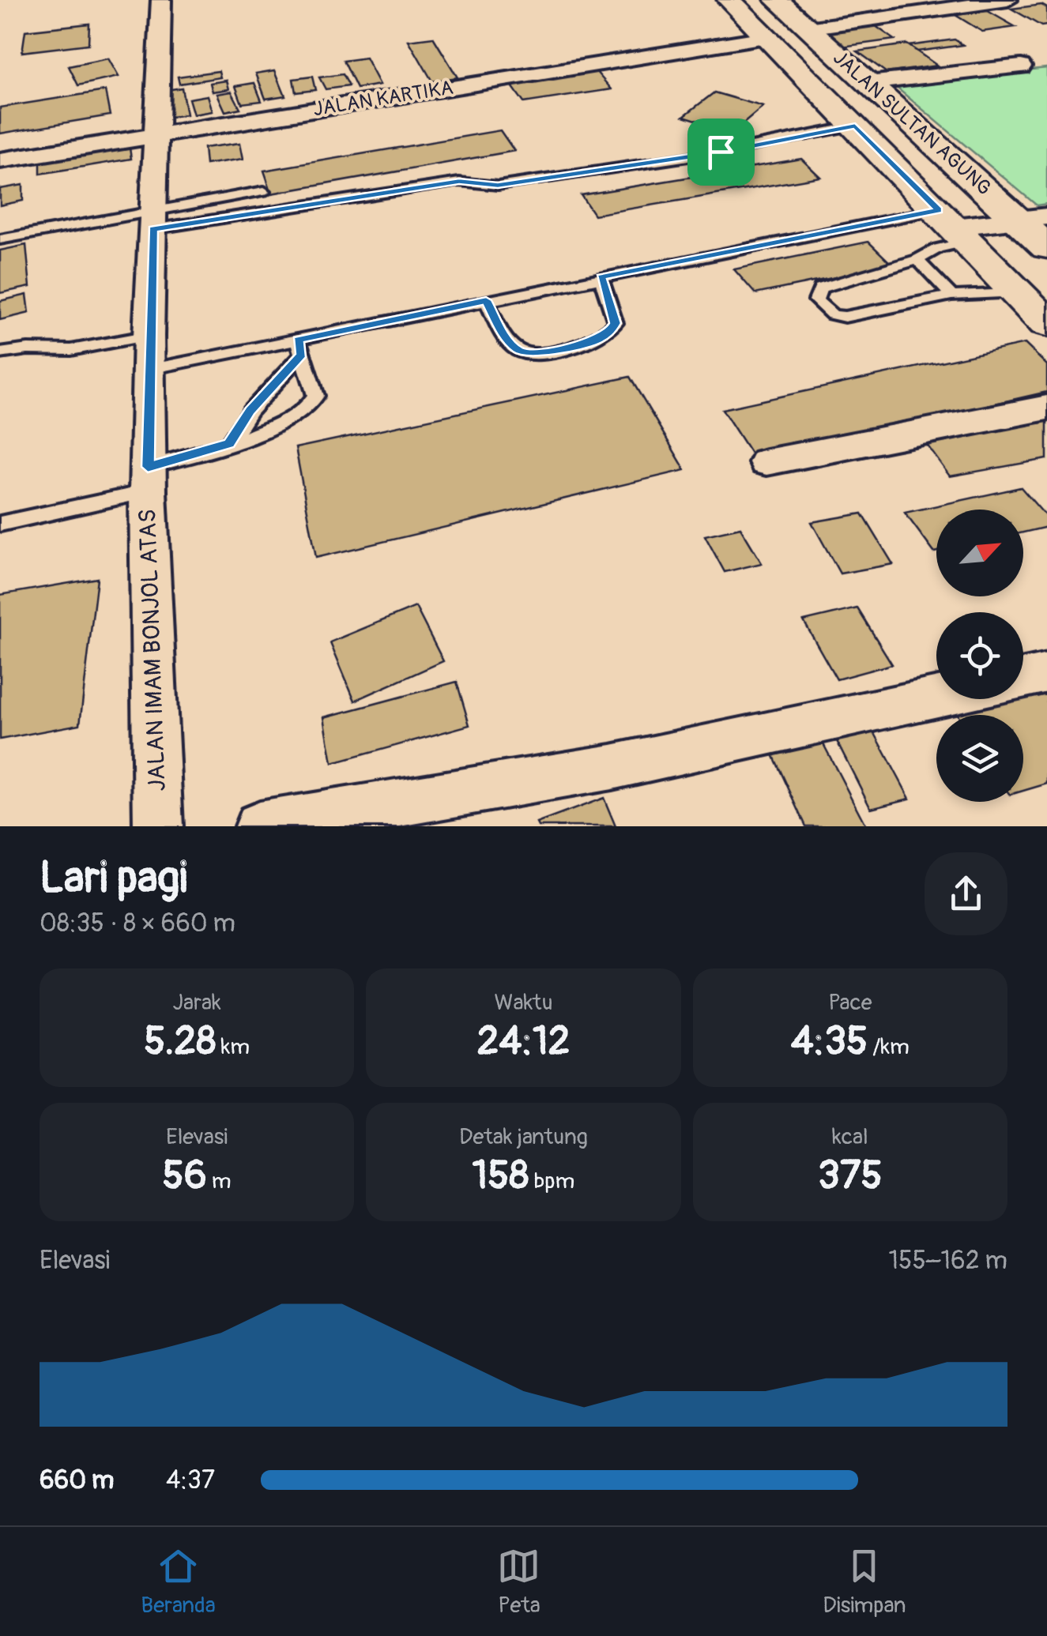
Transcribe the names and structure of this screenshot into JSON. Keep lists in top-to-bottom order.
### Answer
{
  "streets": {
    "main road": ["JALAN SULTAN AGUNG"],
    "street": ["JALAN KARTIKA", "JALAN IMAM BONJOL ATAS"]
  },
  "crossings": [
    ["JALAN KARTIKA", "JALAN SULTAN AGUNG"],
    ["JALAN KARTIKA", "JALAN IMAM BONJOL ATAS"]
  ],
  "north": "top right",
  "page": {
    "heading": ["Lari pagi", "08:35 · 8 × 660 m"],
    "stats": [
      ["Jarak", "5.28 km"],
      ["Waktu", "24:12"],
      ["Pace", "4:35 /km"],
      ["Elevasi", "56 m"],
      ["Detak jantung", "158 bpm"],
      ["kcal", "375"]
    ],
    "chart": ["Elevasi", "155–162 m"],
    "list": [
      {
        "name": "660 m",
        "note": "4:37"
      }
    ],
    "tabs": ["Beranda", "Peta", "Disimpan"]
  }
}
